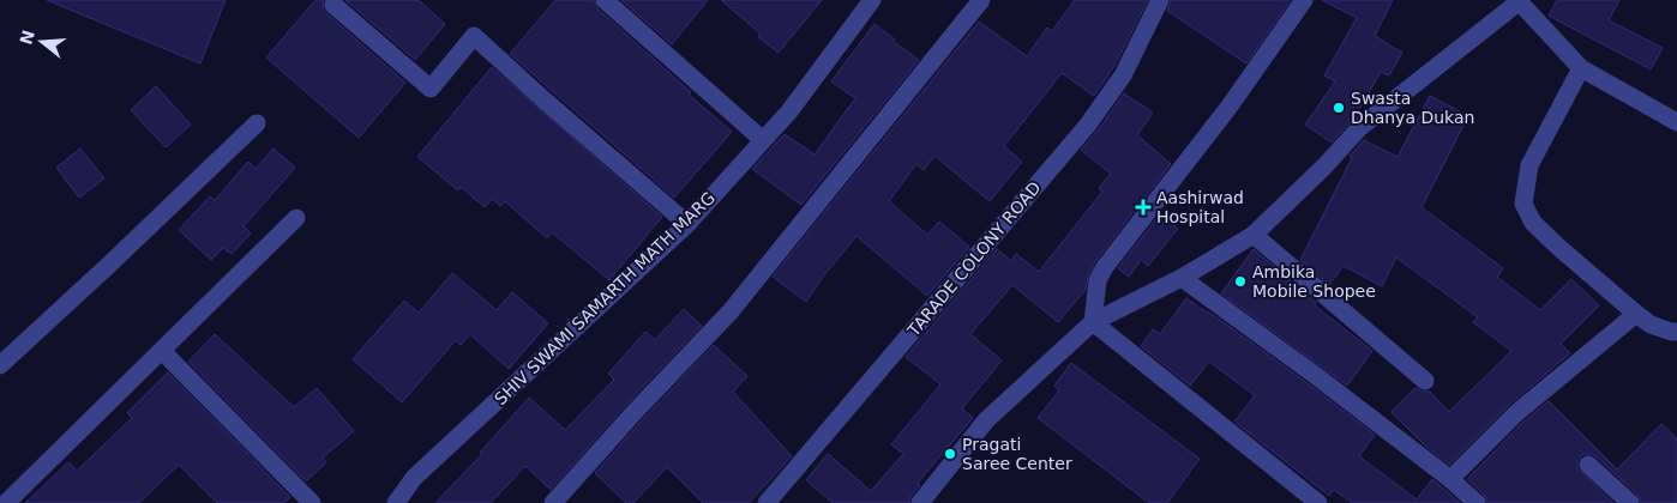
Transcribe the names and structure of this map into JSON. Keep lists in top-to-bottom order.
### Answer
{
  "streets": {
    "street": ["TARADE COLONY ROAD", "SHIV SWAMI SAMARTH MATH MARG"]
  },
  "places": {
    "other": ["Swasta Dhanya Dukan", "Ambika Mobile Shopee", "Pragati Saree Center"],
    "health": ["Aashirwad Hospital"]
  },
  "north": "left"
}
